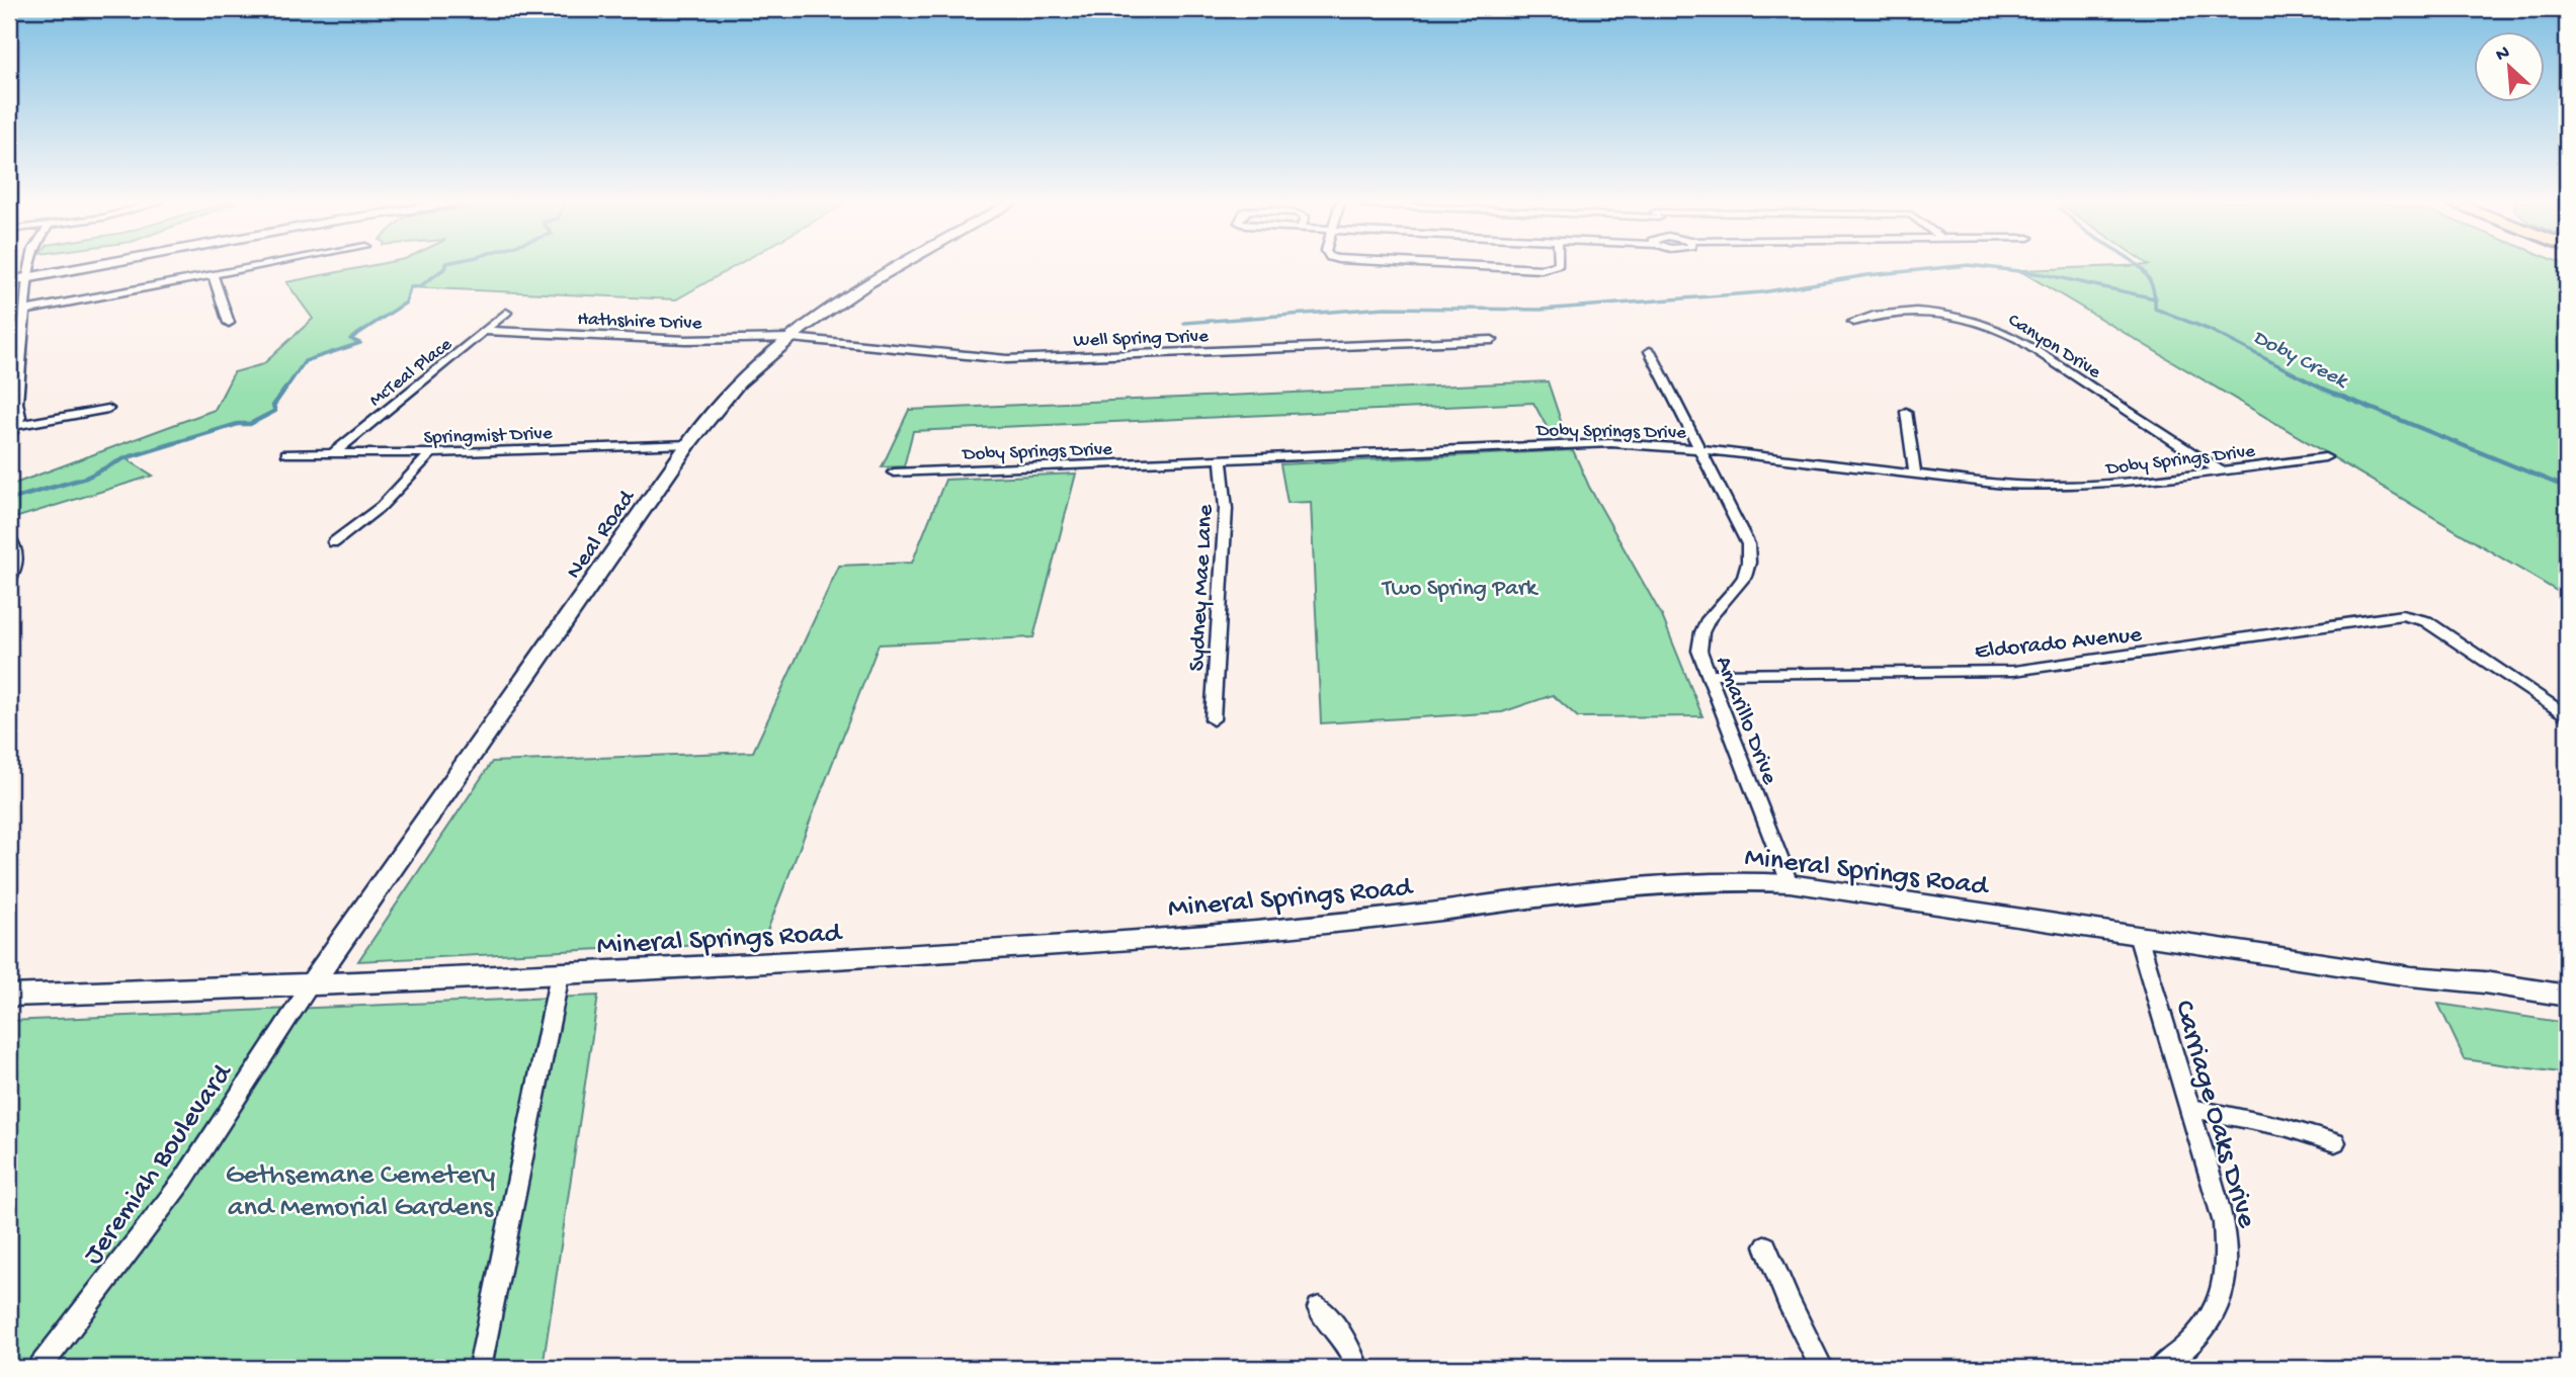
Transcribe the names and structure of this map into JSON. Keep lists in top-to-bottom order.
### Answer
{
  "streets": {
    "street": [
      "Hathshire Drive",
      "Well Spring Drive",
      "Canyon Drive",
      "McTeal Place",
      "Doby Springs Drive",
      "Springmist Drive",
      "Neal Road",
      "Sydney Mae Lane",
      "Eldorado Avenue",
      "Amarillo Drive",
      "Mineral Springs Road",
      "Carriage Oaks Drive",
      "Jeremiah Boulevard"
    ]
  },
  "crossings": [
    ["Hathshire Drive", "Well Spring Drive"],
    ["Hathshire Drive", "McTeal Place"],
    ["Hathshire Drive", "Neal Road"],
    ["Well Spring Drive", "Neal Road"],
    ["Canyon Drive", "Doby Springs Drive"],
    ["McTeal Place", "Springmist Drive"],
    ["Doby Springs Drive", "Sydney Mae Lane"],
    ["Doby Springs Drive", "Amarillo Drive"],
    ["Springmist Drive", "Neal Road"],
    ["Neal Road", "Mineral Springs Road"],
    ["Neal Road", "Jeremiah Boulevard"],
    ["Eldorado Avenue", "Amarillo Drive"],
    ["Amarillo Drive", "Mineral Springs Road"],
    ["Mineral Springs Road", "Carriage Oaks Drive"],
    ["Mineral Springs Road", "Jeremiah Boulevard"]
  ],
  "water": ["Doby Creek"],
  "parks": ["Two Spring Park", "Gethsemane Cemetery and Memorial Gardens"],
  "north": "top left"
}
